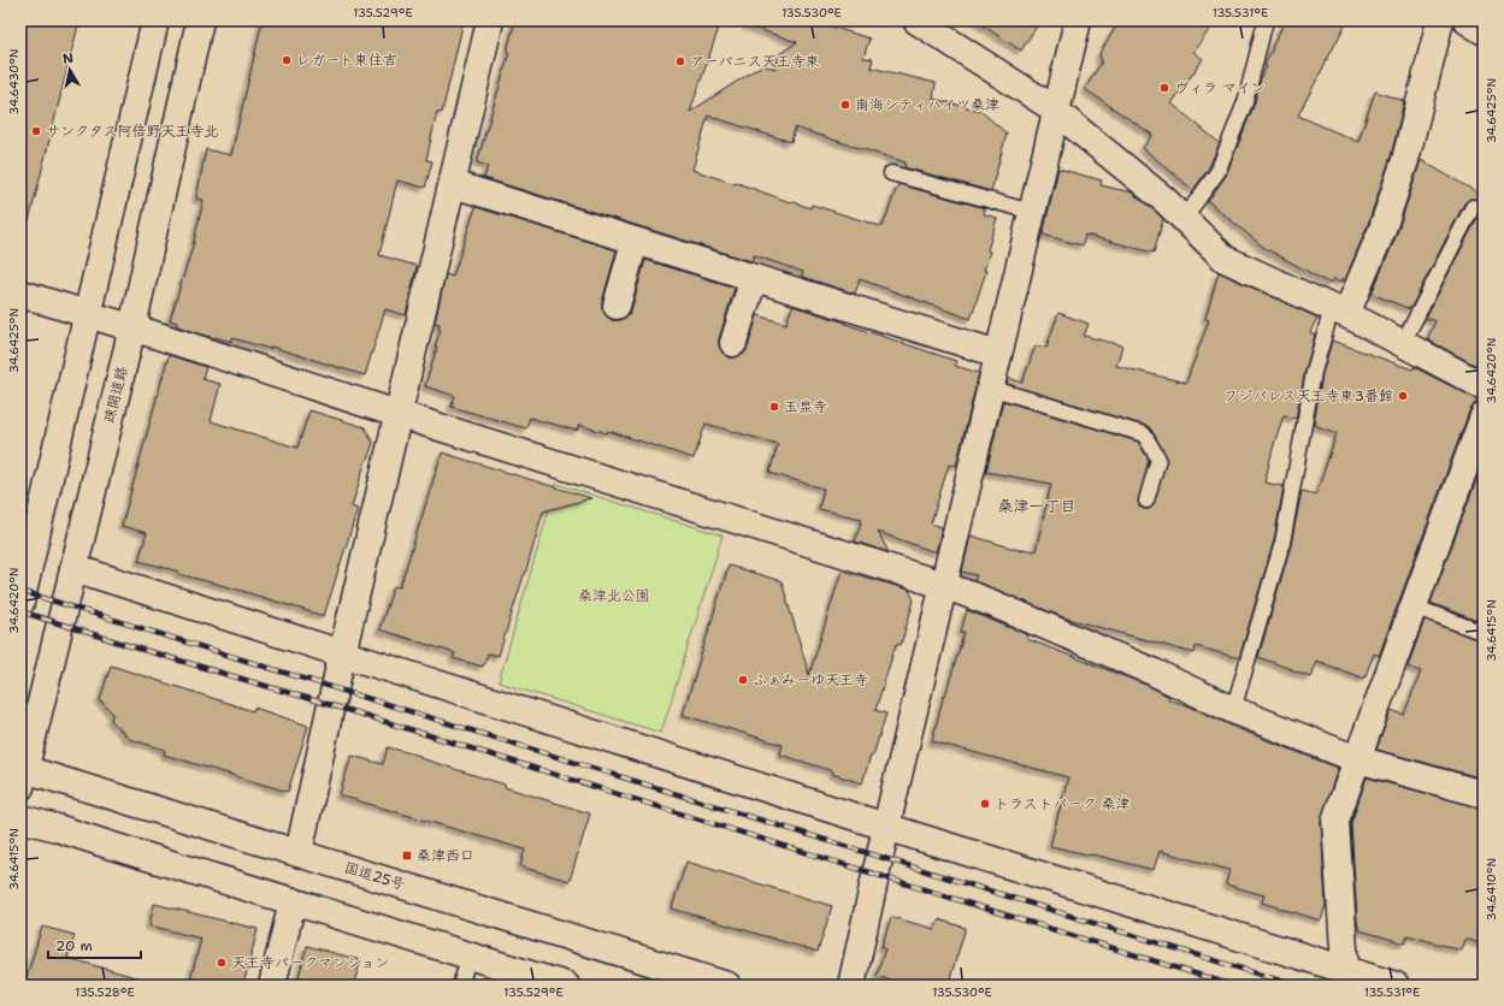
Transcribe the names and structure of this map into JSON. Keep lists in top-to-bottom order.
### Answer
{
  "streets": {
    "main road": ["疎開道路", "国道25号"]
  },
  "crossings": [
    ["疎開道路", "国道25号"]
  ],
  "districts": ["桑津一丁目"],
  "parks": ["桑津北公園"],
  "places": {
    "other": [
      "レガート東住吉",
      "アーバニス天王寺東",
      "ヴィラ マイン",
      "南海シティハイツ桑津",
      "サンクタス阿倍野天王寺北",
      "フジパレス天王寺東3番館",
      "玉泉寺",
      "ふぁみーゆ天王寺",
      "トラストパーク 桑津",
      "天王寺パークマンション"
    ],
    "transit": ["桑津西口"]
  },
  "scale_bar": "20 m",
  "north": "top",
  "coordinates": [
    "135.529°E",
    "135.530°E",
    "135.531°E",
    "34.6430°N",
    "34.6425°N",
    "34.6420°N",
    "34.6415°N",
    "34.6410°N",
    "135.528°E"
  ]
}
